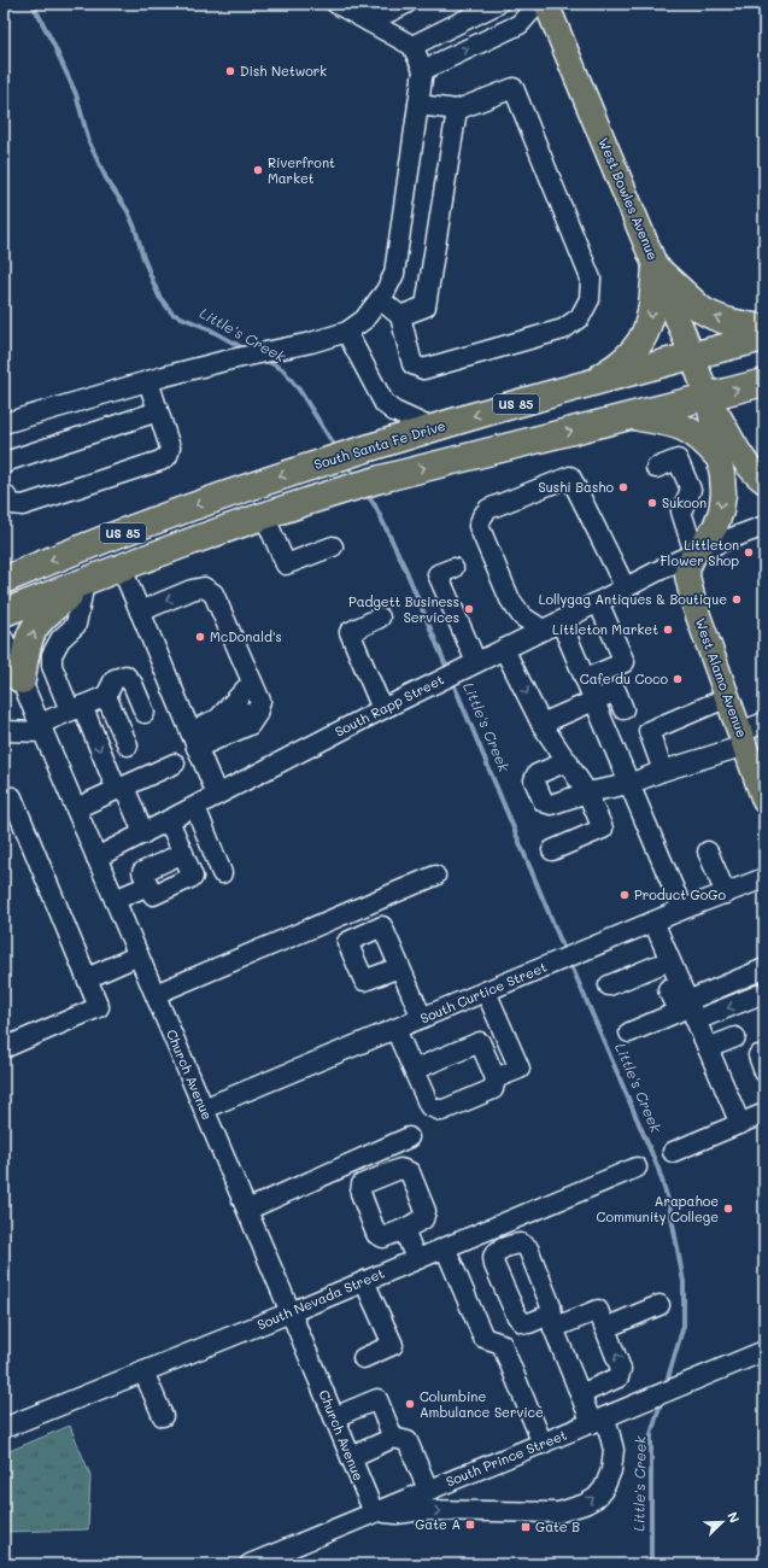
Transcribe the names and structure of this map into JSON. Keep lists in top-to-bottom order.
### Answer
{
  "streets": {
    "highway": ["US 85", "South Santa Fe Drive"],
    "main road": ["West Bowles Avenue", "West Alamo Avenue"],
    "street": [
      "South Rapp Street",
      "South Curtice Street",
      "Church Avenue",
      "South Nevada Street",
      "South Prince Street"
    ]
  },
  "crossings": [
    ["West Bowles Avenue", "US 85"],
    ["West Bowles Avenue", "South Santa Fe Drive"],
    ["West Bowles Avenue", "West Alamo Avenue"],
    ["West Bowles Avenue", "South Rapp Street"],
    ["West Alamo Avenue", "South Rapp Street"],
    ["South Rapp Street", "Church Avenue"],
    ["South Curtice Street", "Church Avenue"],
    ["Church Avenue", "South Nevada Street"],
    ["Church Avenue", "South Prince Street"]
  ],
  "water": ["Little's Creek"],
  "places": {
    "other": [
      "Dish Network",
      "Riverfront Market",
      "Sushi Basho",
      "Sukoon",
      "Littleton Flower Shop",
      "Lollygag Antiques & Boutique",
      "Padgett Business Services",
      "Littleton Market",
      "McDonald's",
      "Cafe du Coco",
      "Product GoGo",
      "Arapahoe Community College",
      "Columbine Ambulance Service"
    ],
    "transit": ["Gate A", "Gate B"]
  },
  "north": "top right"
}
